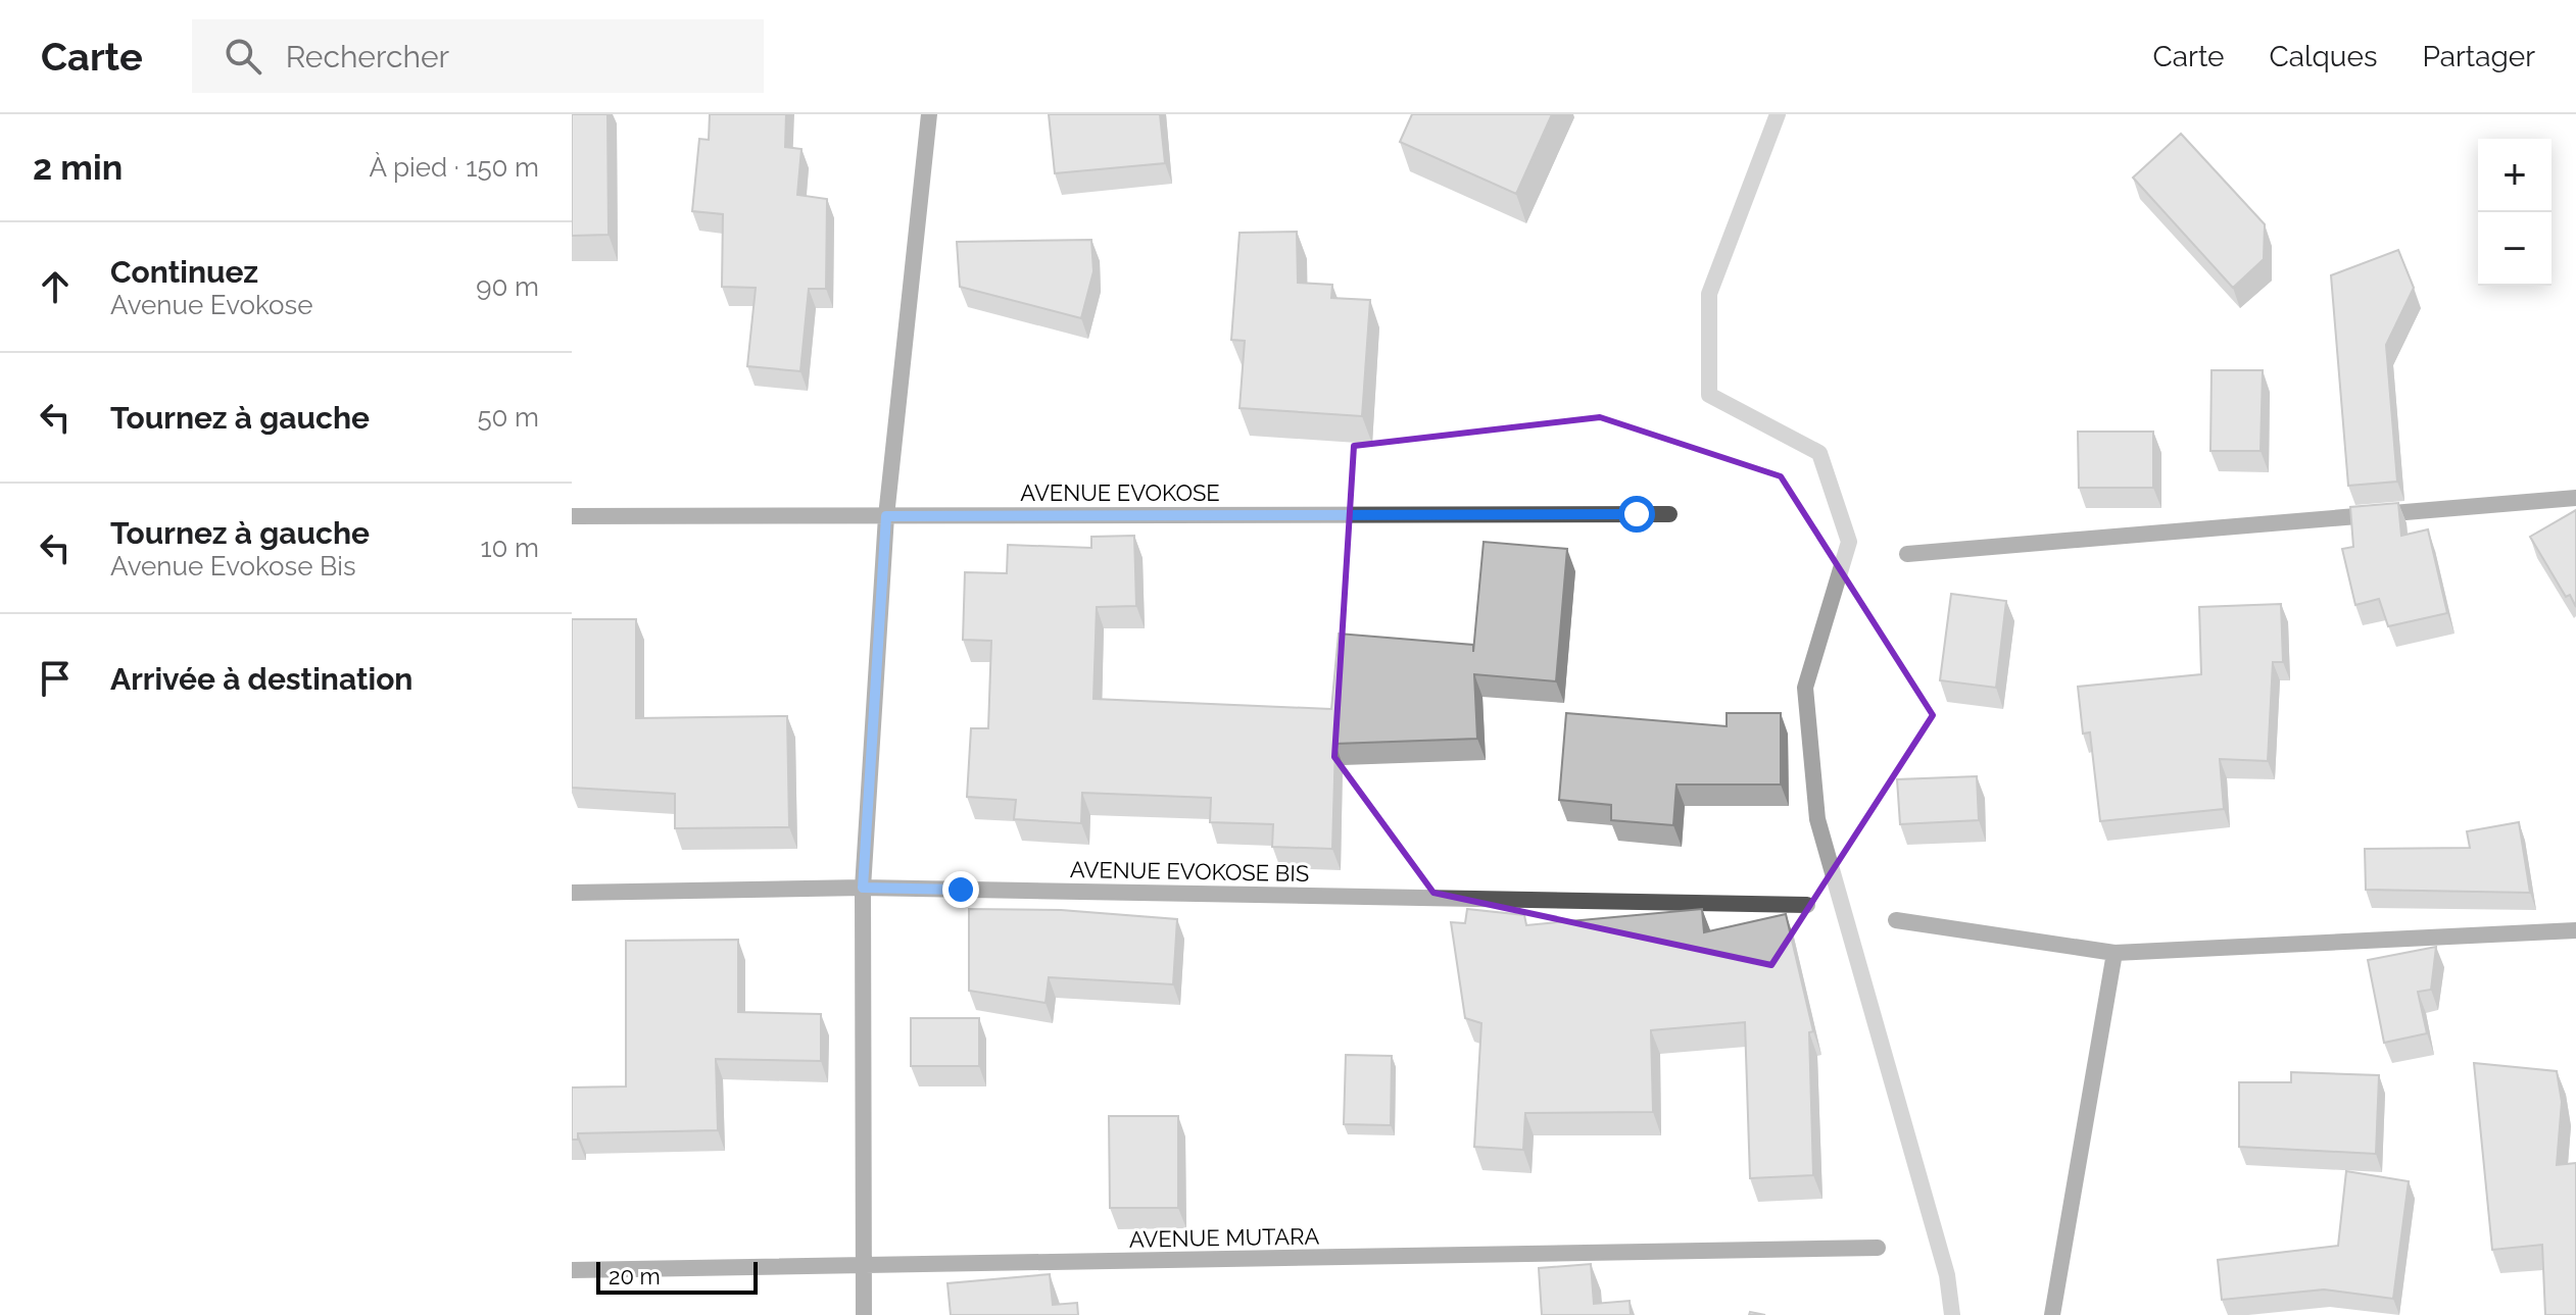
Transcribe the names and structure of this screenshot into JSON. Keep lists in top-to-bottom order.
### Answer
{
  "streets": {
    "street": ["AVENUE EVOKOSE", "AVENUE EVOKOSE BIS", "AVENUE MUTARA"]
  },
  "scale_bar": "20 m",
  "page": {
    "header": "Carte",
    "search": "Rechercher",
    "nav": ["Carte", "Calques", "Partager"],
    "heading": ["2 min", "À pied · 150 m"],
    "map_buttons": ["+", "−"],
    "list": [
      ["Continuez", "Avenue Evokose", "90 m"],
      ["Tournez à gauche", "50 m"],
      ["Tournez à gauche", "Avenue Evokose Bis", "10 m"],
      "Arrivée à destination"
    ],
    "scale": "20 m"
  }
}
